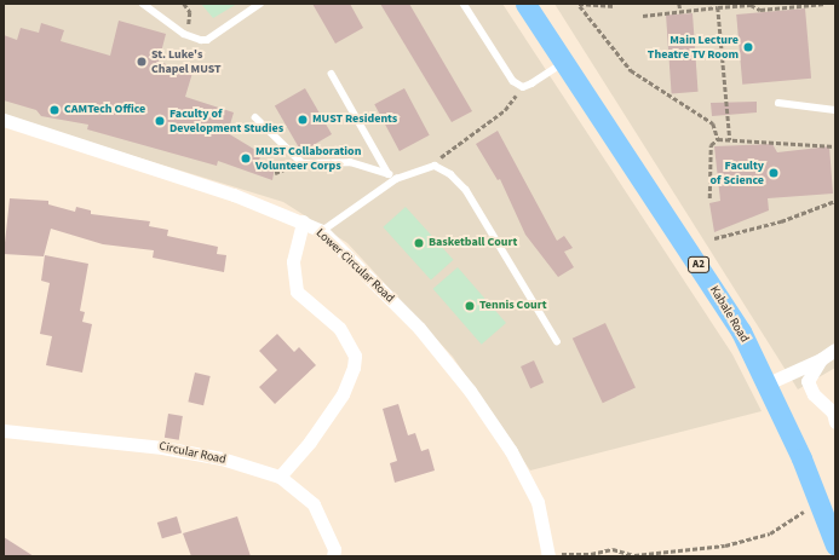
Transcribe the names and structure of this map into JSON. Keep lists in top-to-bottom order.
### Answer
{
  "streets": {
    "main road": ["A2", "Kabale Road"],
    "street": ["Lower Circular Road", "Circular Road"]
  },
  "places": [
    "Main Lecture Theatre TV Room",
    "St. Luke's Chapel MUST",
    "CAMTech Office",
    "MUST Residents",
    "Faculty of Development Studies",
    "MUST Collaboration Volunteer Corps",
    "Faculty of Science",
    "Basketball Court",
    "Tennis Court"
  ]
}
